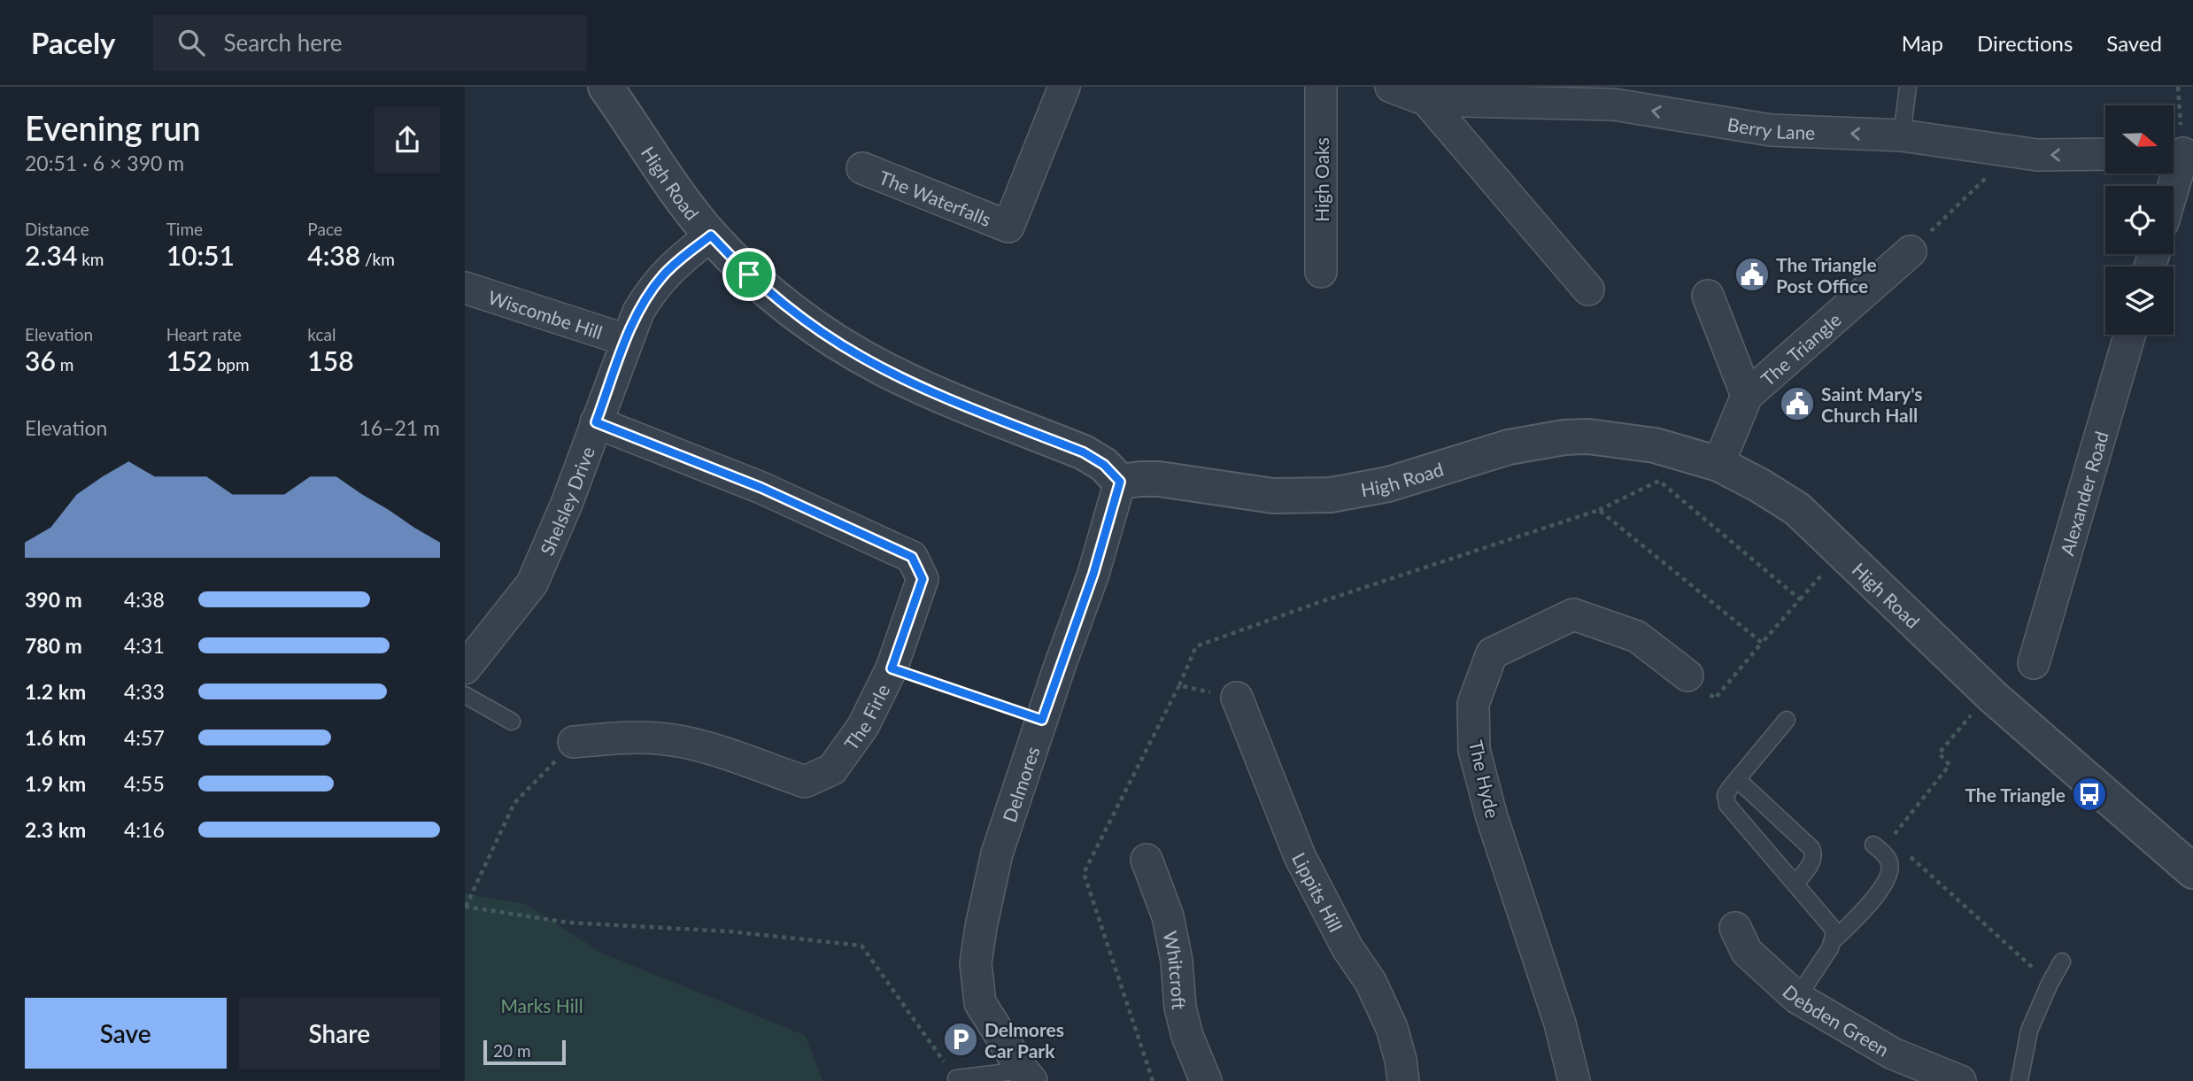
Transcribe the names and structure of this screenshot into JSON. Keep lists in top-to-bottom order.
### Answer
{
  "streets": {
    "street": [
      "Berry Lane",
      "High Oaks",
      "High Road",
      "The Waterfalls",
      "Wiscombe Hill",
      "The Triangle",
      "Alexander Road",
      "Shelsley Drive",
      "The Firle",
      "The Hyde",
      "Delmores",
      "Lippits Hill",
      "Whitcroft",
      "Debden Green"
    ]
  },
  "crossings": [
    ["High Road", "The Triangle"],
    ["High Road", "Shelsley Drive"],
    ["High Road", "Delmores"],
    ["Wiscombe Hill", "Shelsley Drive"],
    ["Shelsley Drive", "The Firle"]
  ],
  "one_way": ["Berry Lane"],
  "parks": ["Marks Hill"],
  "places": {
    "public building": ["The Triangle Post Office", "Saint Mary's Church Hall"],
    "bus stop": ["The Triangle"],
    "parking": ["Delmores Car Park"]
  },
  "scale_bar": "20 m",
  "north": "right",
  "page": {
    "header": "Pacely",
    "search": "Search here",
    "nav": ["Map", "Directions", "Saved"],
    "heading": ["Evening run", "20:51 · 6 × 390 m"],
    "stats": [
      ["Distance", "2.34 km"],
      ["Time", "10:51"],
      ["Pace", "4:38 /km"],
      ["Elevation", "36 m"],
      ["Heart rate", "152 bpm"],
      ["kcal", "158"]
    ],
    "chart": ["Elevation", "16–21 m"],
    "list": [
      {
        "name": "390 m",
        "note": "4:38"
      },
      {
        "name": "780 m",
        "note": "4:31"
      },
      {
        "name": "1.2 km",
        "note": "4:33"
      },
      {
        "name": "1.6 km",
        "note": "4:57"
      },
      {
        "name": "1.9 km",
        "note": "4:55"
      },
      {
        "name": "2.3 km",
        "note": "4:16"
      }
    ],
    "buttons": ["Save", "Share"],
    "scale": "20 m"
  }
}
